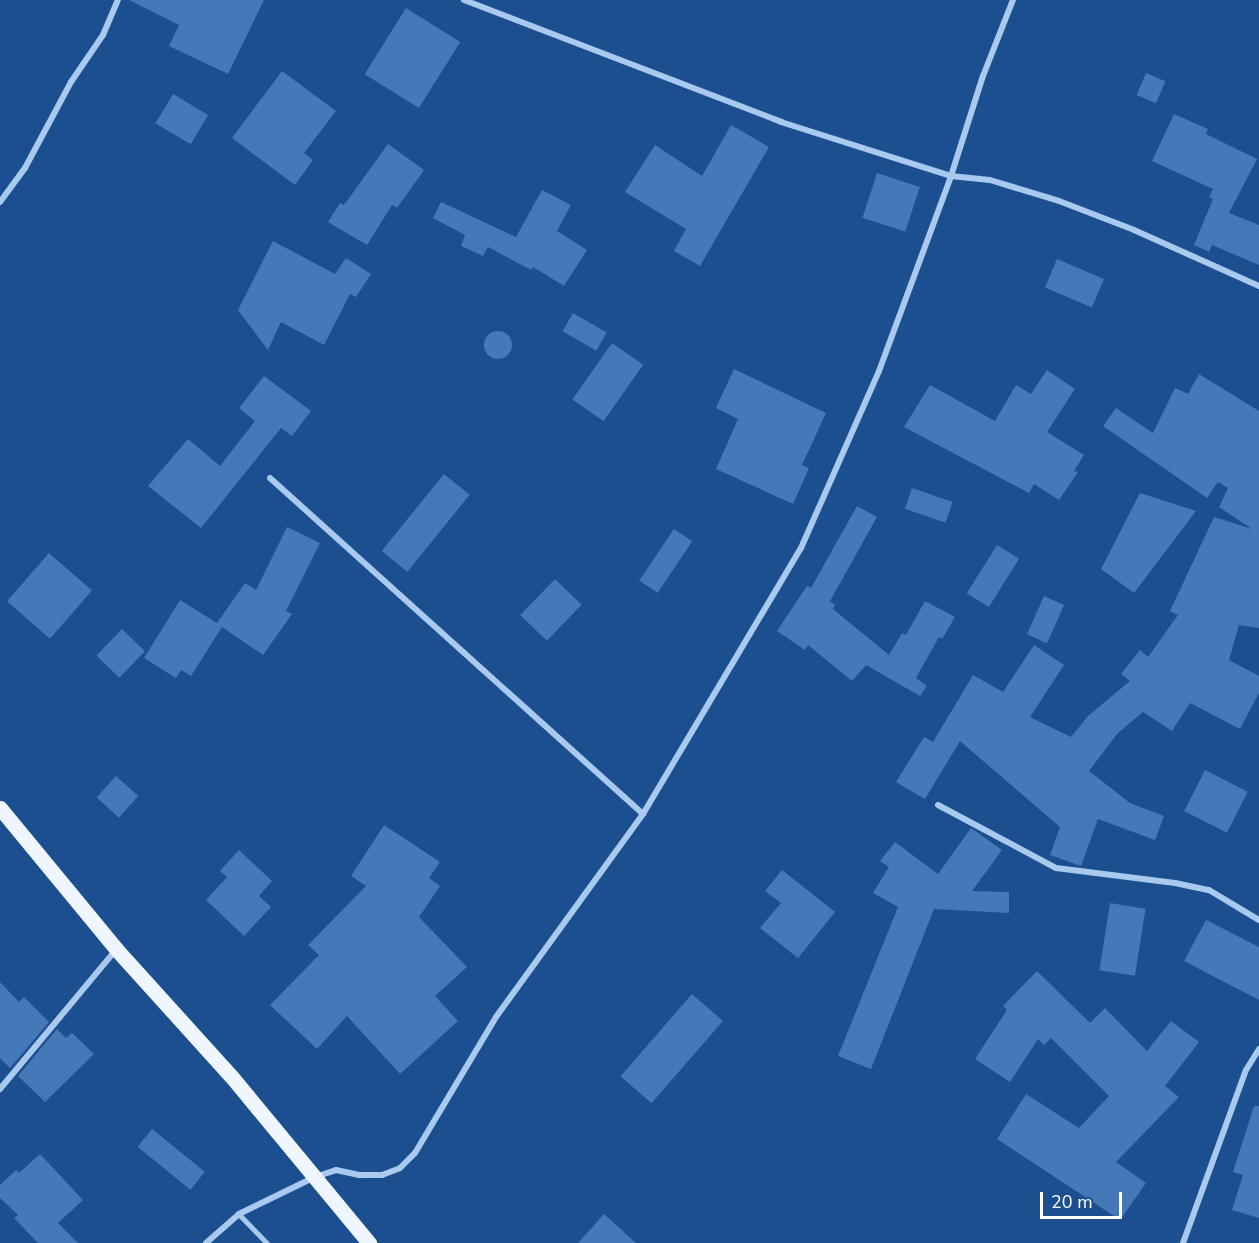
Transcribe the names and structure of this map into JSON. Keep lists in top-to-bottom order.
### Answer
{
  "scale_bar": "20 m"
}
